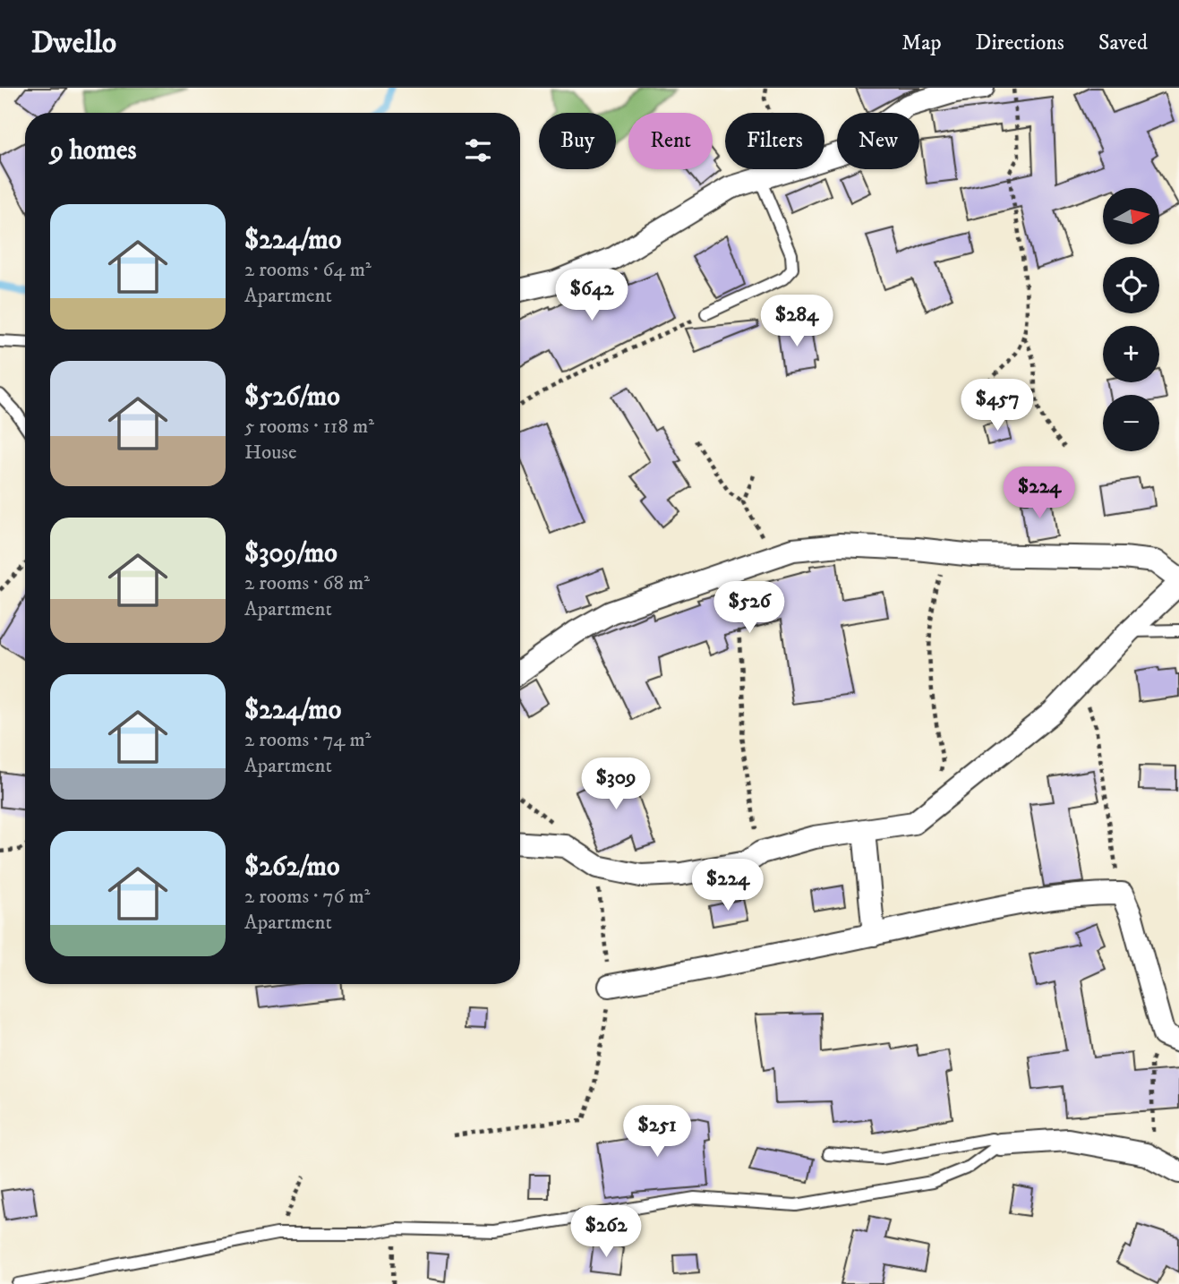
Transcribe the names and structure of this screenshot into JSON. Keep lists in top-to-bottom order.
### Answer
{
  "north": "right",
  "page": {
    "header": "Dwello",
    "nav": ["Map", "Directions", "Saved"],
    "chip": [
      "Buy",
      "Rent",
      "Filters",
      "New"
    ],
    "heading": "9 homes",
    "map_buttons": ["+", "−"],
    "list": [
      {
        "name": "$224/mo",
        "note": "2 rooms · 64 m² · Apartment"
      },
      {
        "name": "$526/mo",
        "note": "5 rooms · 118 m² · House"
      },
      {
        "name": "$309/mo",
        "note": "2 rooms · 68 m² · Apartment"
      },
      {
        "name": "$224/mo",
        "note": "2 rooms · 74 m² · Apartment"
      },
      {
        "name": "$262/mo",
        "note": "2 rooms · 76 m² · Apartment"
      }
    ],
    "price": [
      "$642",
      "$284",
      "$457",
      "$224",
      "$526",
      "$309",
      "$224",
      "$251",
      "$262"
    ]
  }
}
